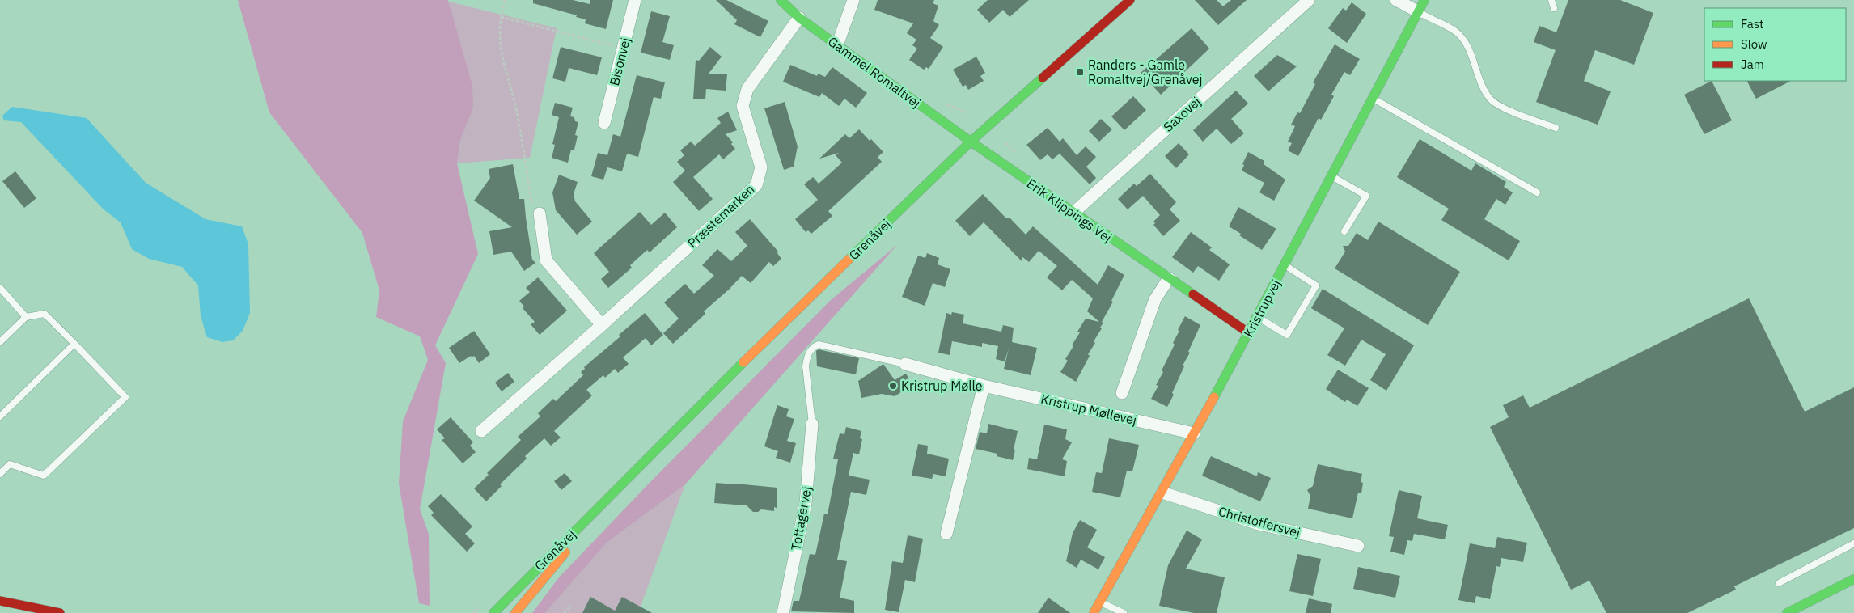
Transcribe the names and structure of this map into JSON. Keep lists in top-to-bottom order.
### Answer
{
  "streets": {
    "street": [
      "Bisonvej",
      "Gammel Romaltvej",
      "Saxovej",
      "Erik Klippings Vej",
      "Præstemarken",
      "Grenåvej",
      "Kristrupvej",
      "Kristrup Møllevej",
      "Toftagervej",
      "Christoffersvej"
    ]
  },
  "crossings": [
    ["Gammel Romaltvej", "Erik Klippings Vej"],
    ["Gammel Romaltvej", "Præstemarken"],
    ["Gammel Romaltvej", "Grenåvej"],
    ["Saxovej", "Erik Klippings Vej"],
    ["Erik Klippings Vej", "Grenåvej"],
    ["Erik Klippings Vej", "Kristrupvej"],
    ["Kristrupvej", "Kristrup Møllevej"],
    ["Kristrupvej", "Christoffersvej"]
  ],
  "places": {
    "transit": ["Randers - Gamle Romaltvej/Grenåvej"],
    "other": ["Kristrup Mølle"]
  },
  "legend": ["Fast", "Slow", "Jam"]
}
